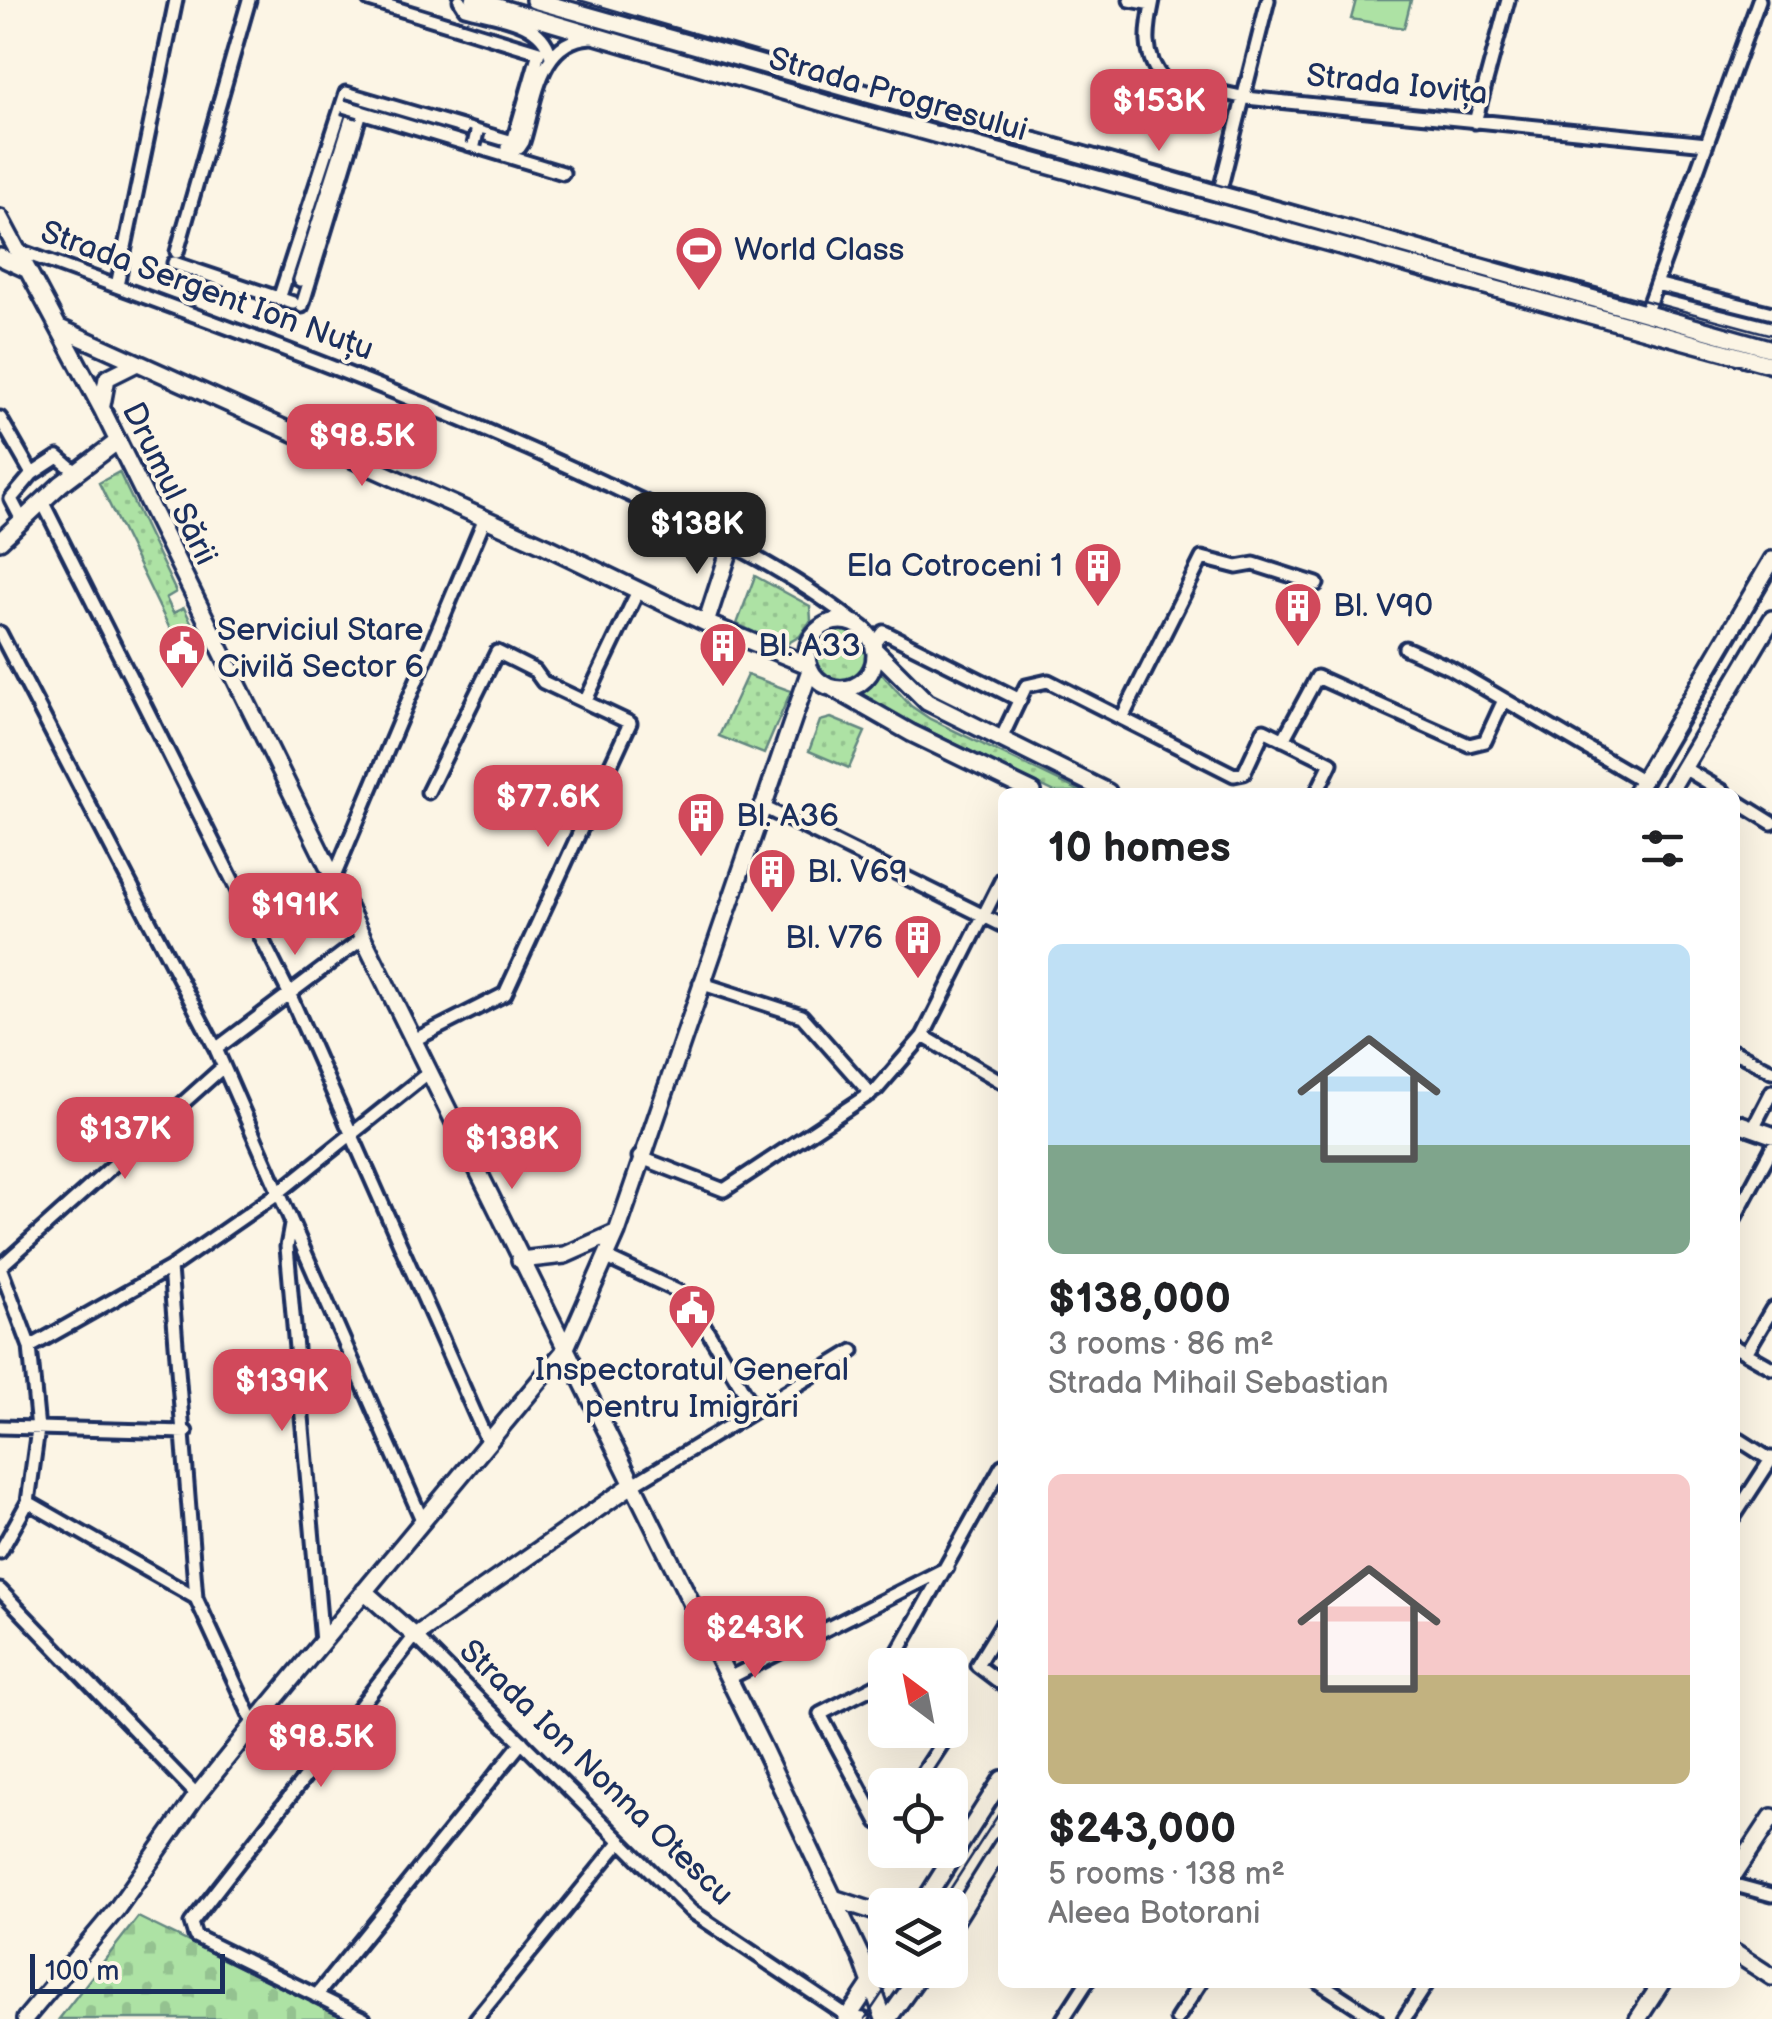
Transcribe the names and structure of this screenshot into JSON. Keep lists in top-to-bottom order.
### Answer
{
  "streets": {
    "main road": ["Strada Progresului", "Drumul Sării", "Strada Ion Nonna Otescu"],
    "street": ["Strada Iovița", "Strada Sergent Ion Nuțu"]
  },
  "crossings": [
    ["Strada Sergent Ion Nuțu", "Drumul Sării"]
  ],
  "places": {
    "sports": ["World Class"],
    "building": [
      "Ela Cotroceni 1",
      "Bl. V90",
      "Bl. A33",
      "Bl. A36",
      "Bl. V69",
      "Bl. V76"
    ],
    "public building": ["Serviciul Stare Civilă Sector 6", "Inspectoratul General pentru Imigrări"]
  },
  "scale_bar": "100 m",
  "north": "top left",
  "page": {
    "price": [
      "$153K",
      "$98.5K",
      "$138K",
      "$77.6K",
      "$191K",
      "$137K",
      "$138K",
      "$139K",
      "$243K",
      "$98.5K"
    ],
    "heading": "10 homes",
    "list": [
      {
        "name": "$138,000",
        "note": "3 rooms · 86 m² · Strada Mihail Sebastian"
      },
      {
        "name": "$243,000",
        "note": "5 rooms · 138 m² · Aleea Botorani"
      }
    ],
    "scale": "100 m"
  }
}
